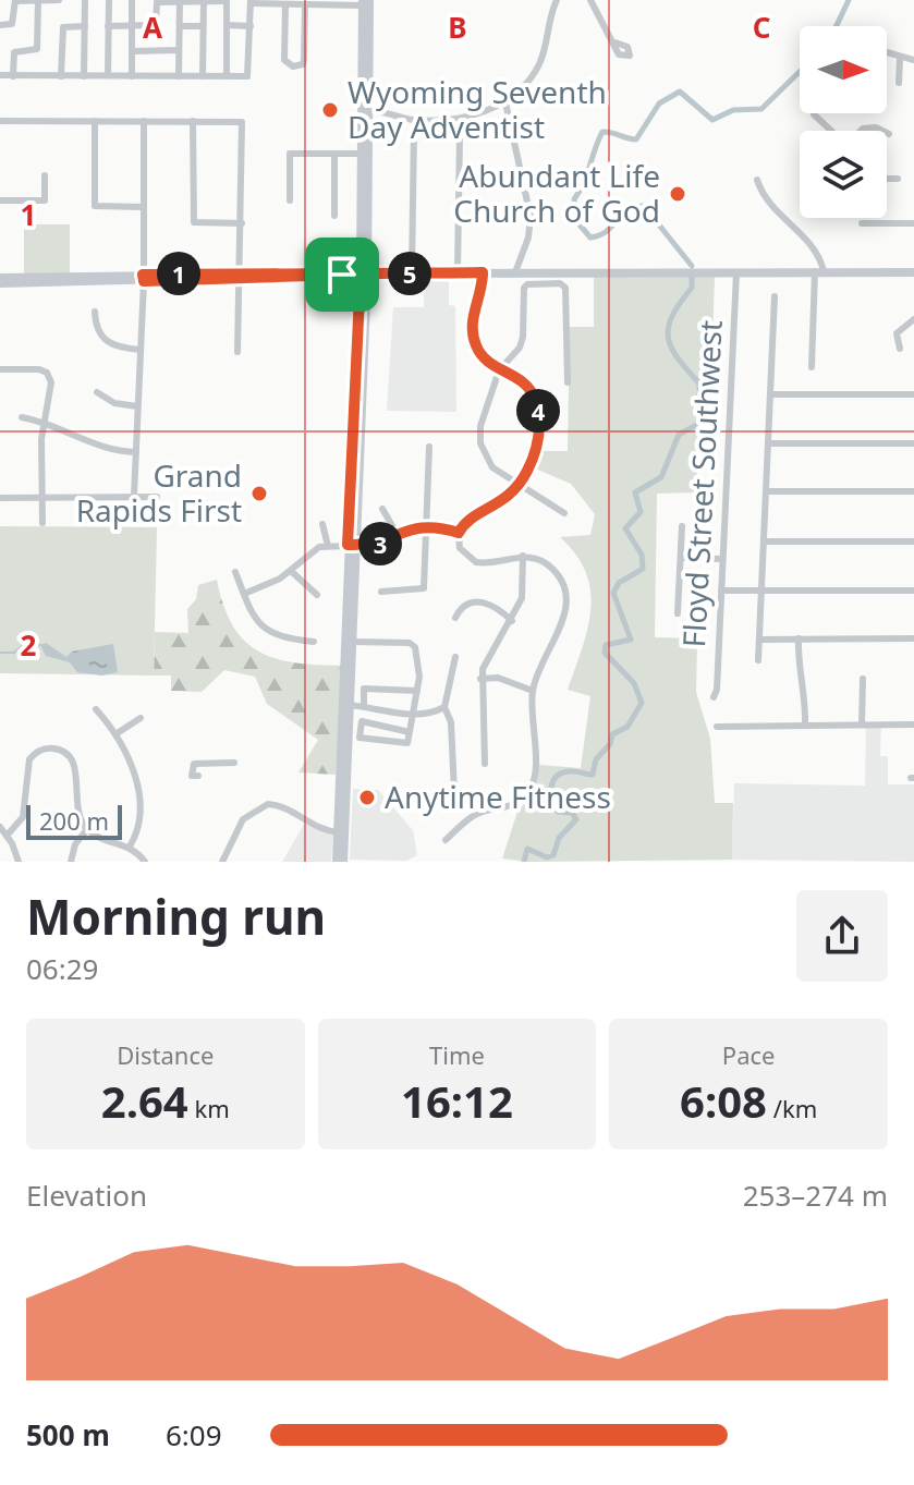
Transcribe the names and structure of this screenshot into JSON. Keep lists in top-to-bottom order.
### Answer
{
  "streets": {
    "street": ["Floyd Street Southwest"]
  },
  "places": [
    "Wyoming Seventh Day Adventist",
    "Abundant Life Church of God",
    "Grand Rapids First",
    "Anytime Fitness"
  ],
  "scale_bar": "200 m",
  "north": "right",
  "page": {
    "pins": [
      "1",
      "5",
      "4",
      "3"
    ],
    "scale": "200 m",
    "heading": ["Morning run", "06:29"],
    "stats": [
      ["Distance", "2.64 km"],
      ["Time", "16:12"],
      ["Pace", "6:08 /km"]
    ],
    "chart": ["Elevation", "253–274 m"],
    "list": [
      {
        "name": "500 m",
        "note": "6:09"
      }
    ]
  },
  "grid": {
    "columns": ["A", "B", "C"],
    "rows": ["1", "2"]
  }
}
